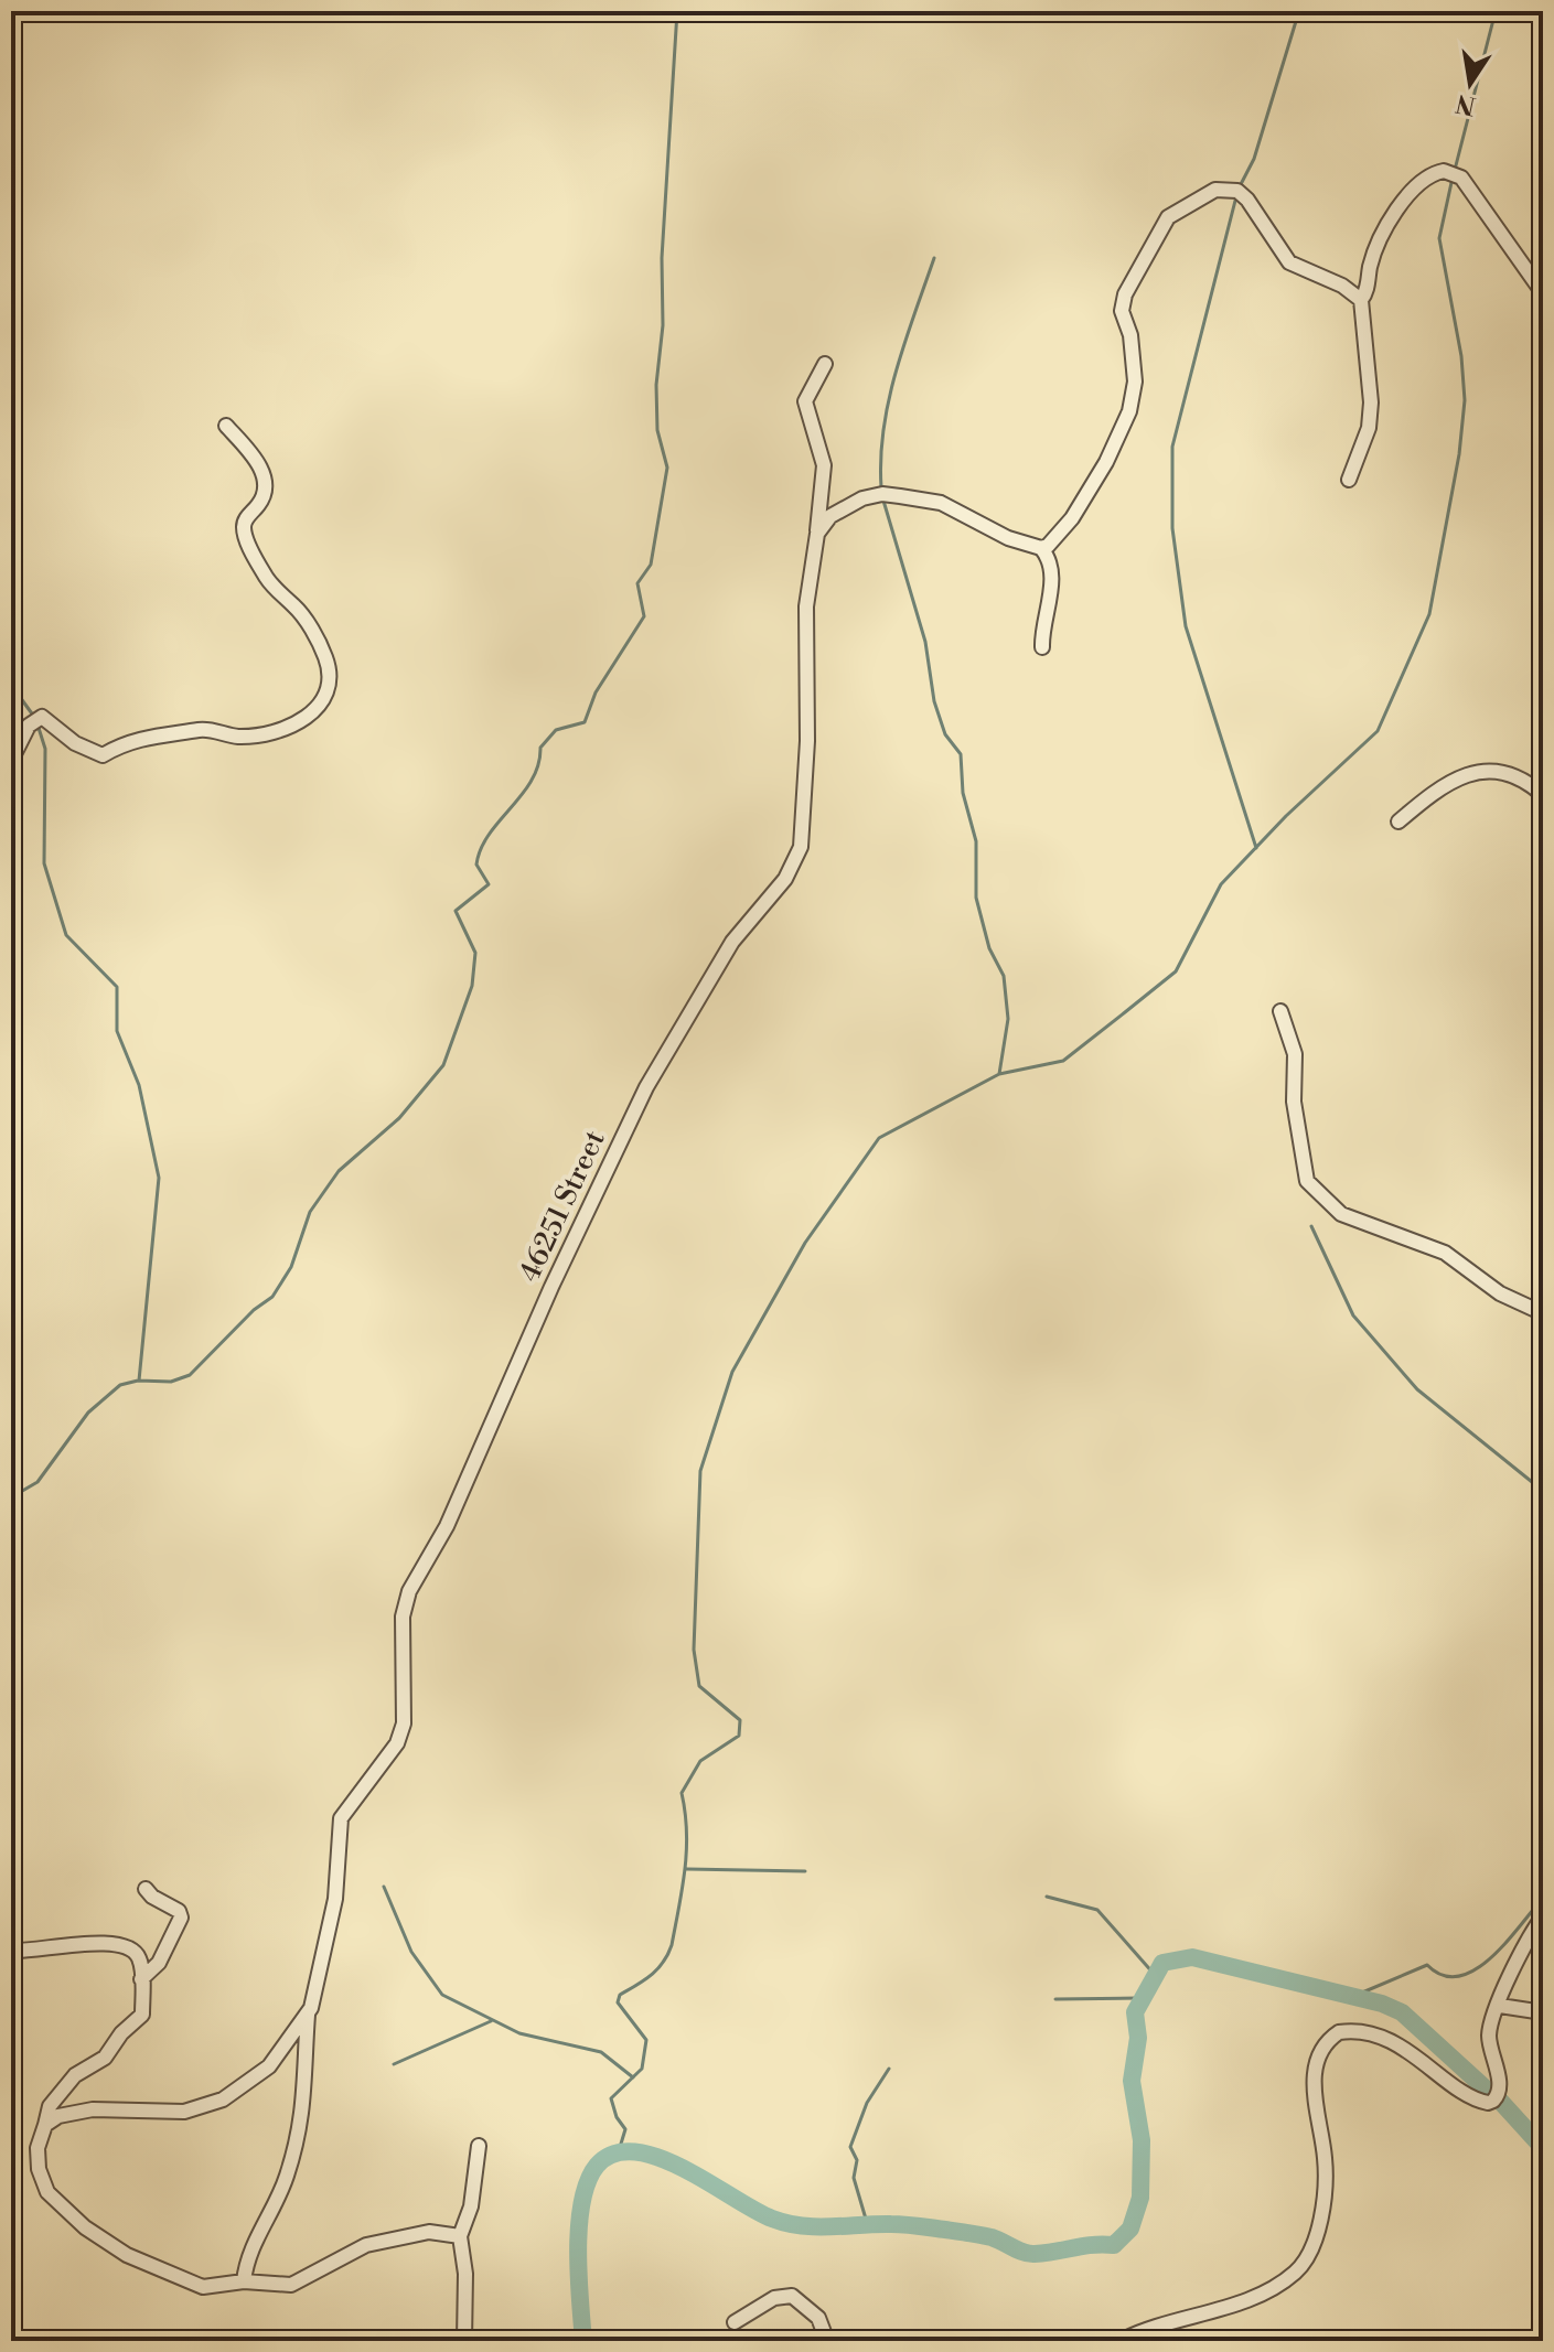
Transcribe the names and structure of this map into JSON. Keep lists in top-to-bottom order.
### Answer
{
  "streets": {
    "street": ["46251 Street"]
  },
  "north": "bottom"
}
